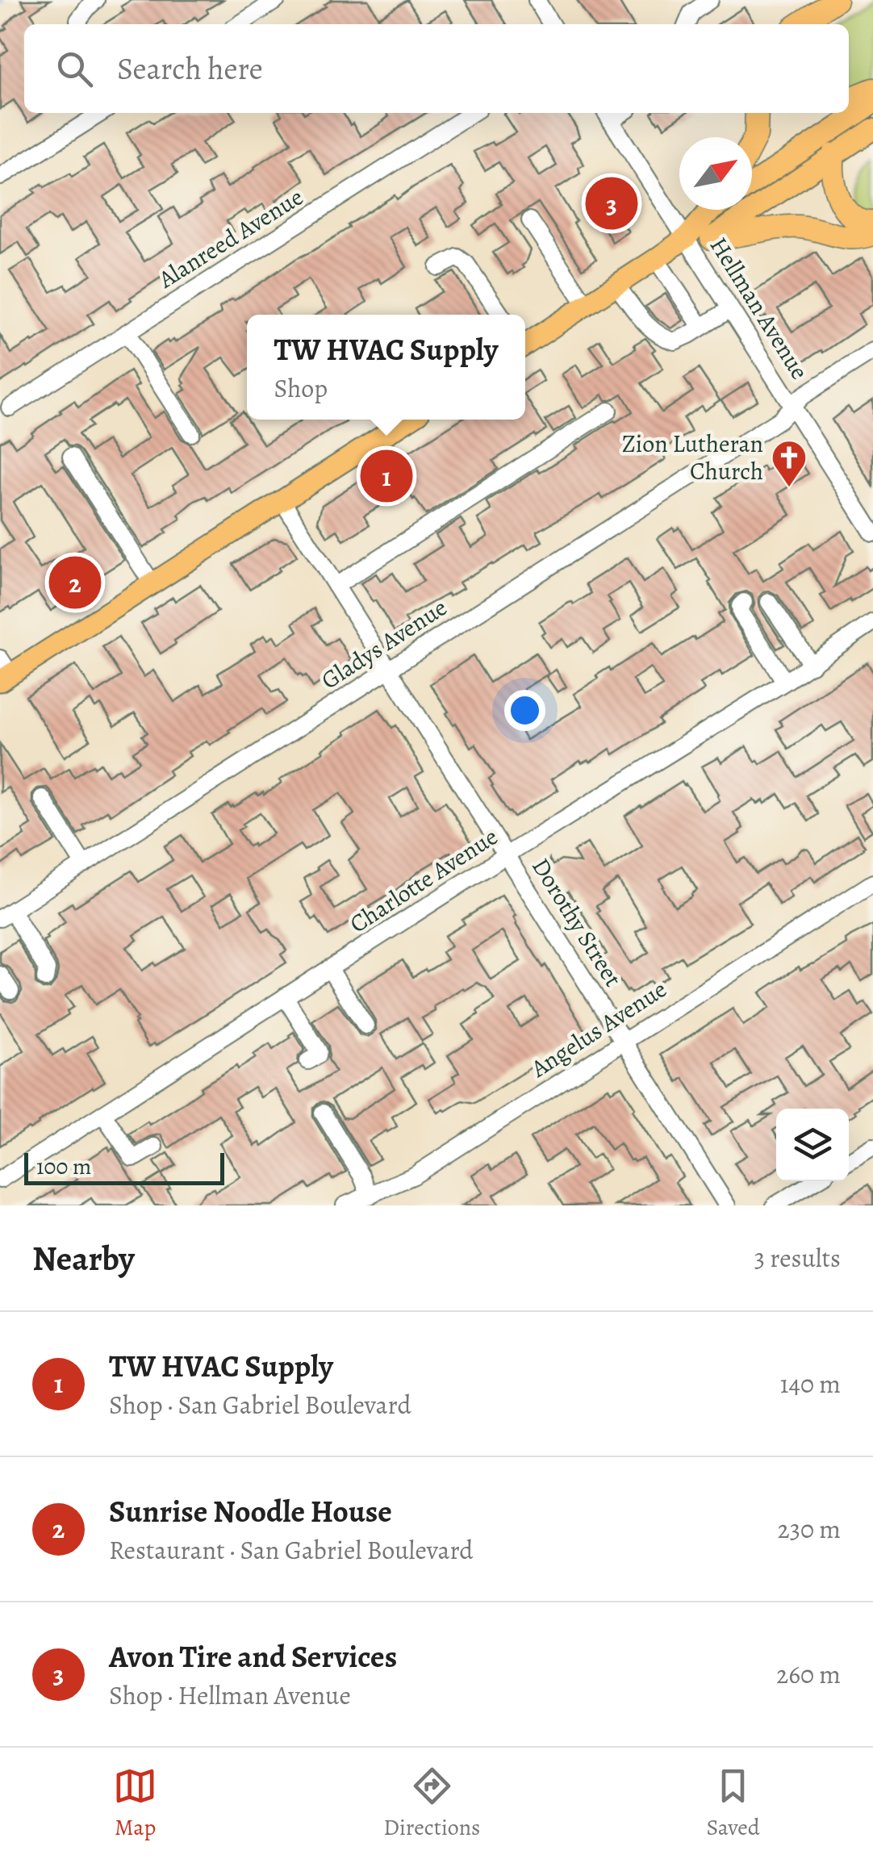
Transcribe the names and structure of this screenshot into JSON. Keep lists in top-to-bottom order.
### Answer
{
  "streets": {
    "street": [
      "Alanreed Avenue",
      "Hellman Avenue",
      "Gladys Avenue",
      "Charlotte Avenue",
      "Dorothy Street",
      "Angelus Avenue"
    ]
  },
  "crossings": [
    ["Hellman Avenue", "Gladys Avenue"],
    ["Gladys Avenue", "Dorothy Street"],
    ["Charlotte Avenue", "Dorothy Street"],
    ["Dorothy Street", "Angelus Avenue"]
  ],
  "places": {
    "church": ["Zion Lutheran Church"]
  },
  "scale_bar": "100 m",
  "north": "top right",
  "page": {
    "search": "Search here",
    "pins": ["3", "1", "2"],
    "popup": ["TW HVAC Supply", "Shop"],
    "scale": "100 m",
    "heading": ["Nearby", "3 results"],
    "list": [
      {
        "mark": "1",
        "name": "TW HVAC Supply",
        "note": "Shop · San Gabriel Boulevard",
        "value": "140 m"
      },
      {
        "mark": "2",
        "name": "Sunrise Noodle House",
        "note": "Restaurant · San Gabriel Boulevard",
        "value": "230 m"
      },
      {
        "mark": "3",
        "name": "Avon Tire and Services",
        "note": "Shop · Hellman Avenue",
        "value": "260 m"
      }
    ],
    "nav": ["Map", "Directions", "Saved"]
  }
}
